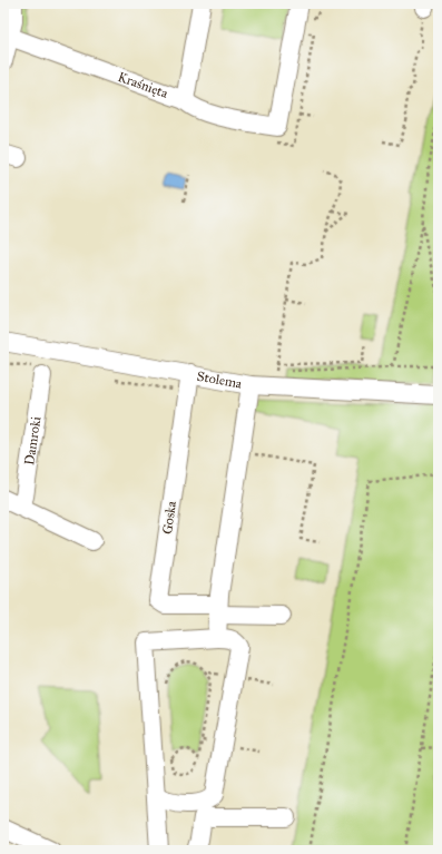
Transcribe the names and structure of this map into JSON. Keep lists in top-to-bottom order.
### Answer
{
  "streets": {
    "street": [
      "Kraśnięta",
      "Stolema",
      "Damroki",
      "Goska"
    ]
  },
  "crossings": [
    ["Stolema", "Goska"]
  ]
}
